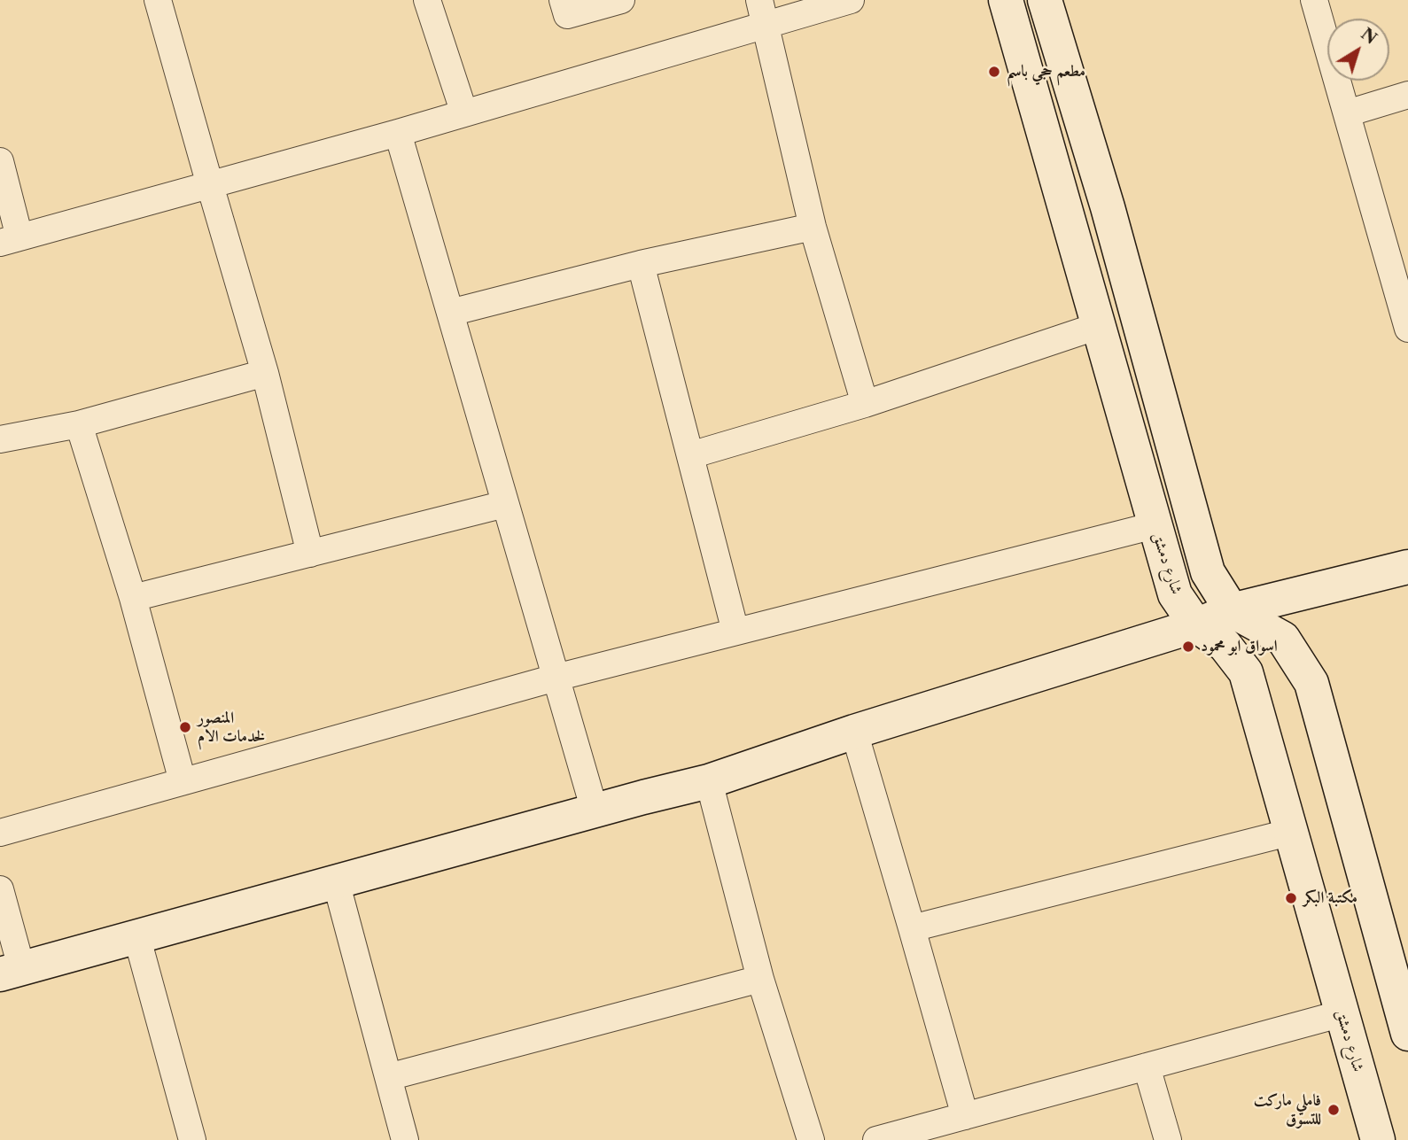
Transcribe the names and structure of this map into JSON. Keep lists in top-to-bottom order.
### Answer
{
  "streets": {
    "main road": ["شارع دمشق"]
  },
  "places": [
    "مطعم حجي باسم",
    "اسواق ابو محمود",
    "المنصور لخدمات الام",
    "مكتبة البكر",
    "فاملي ماركت للتسوق"
  ],
  "north": "top right"
}
